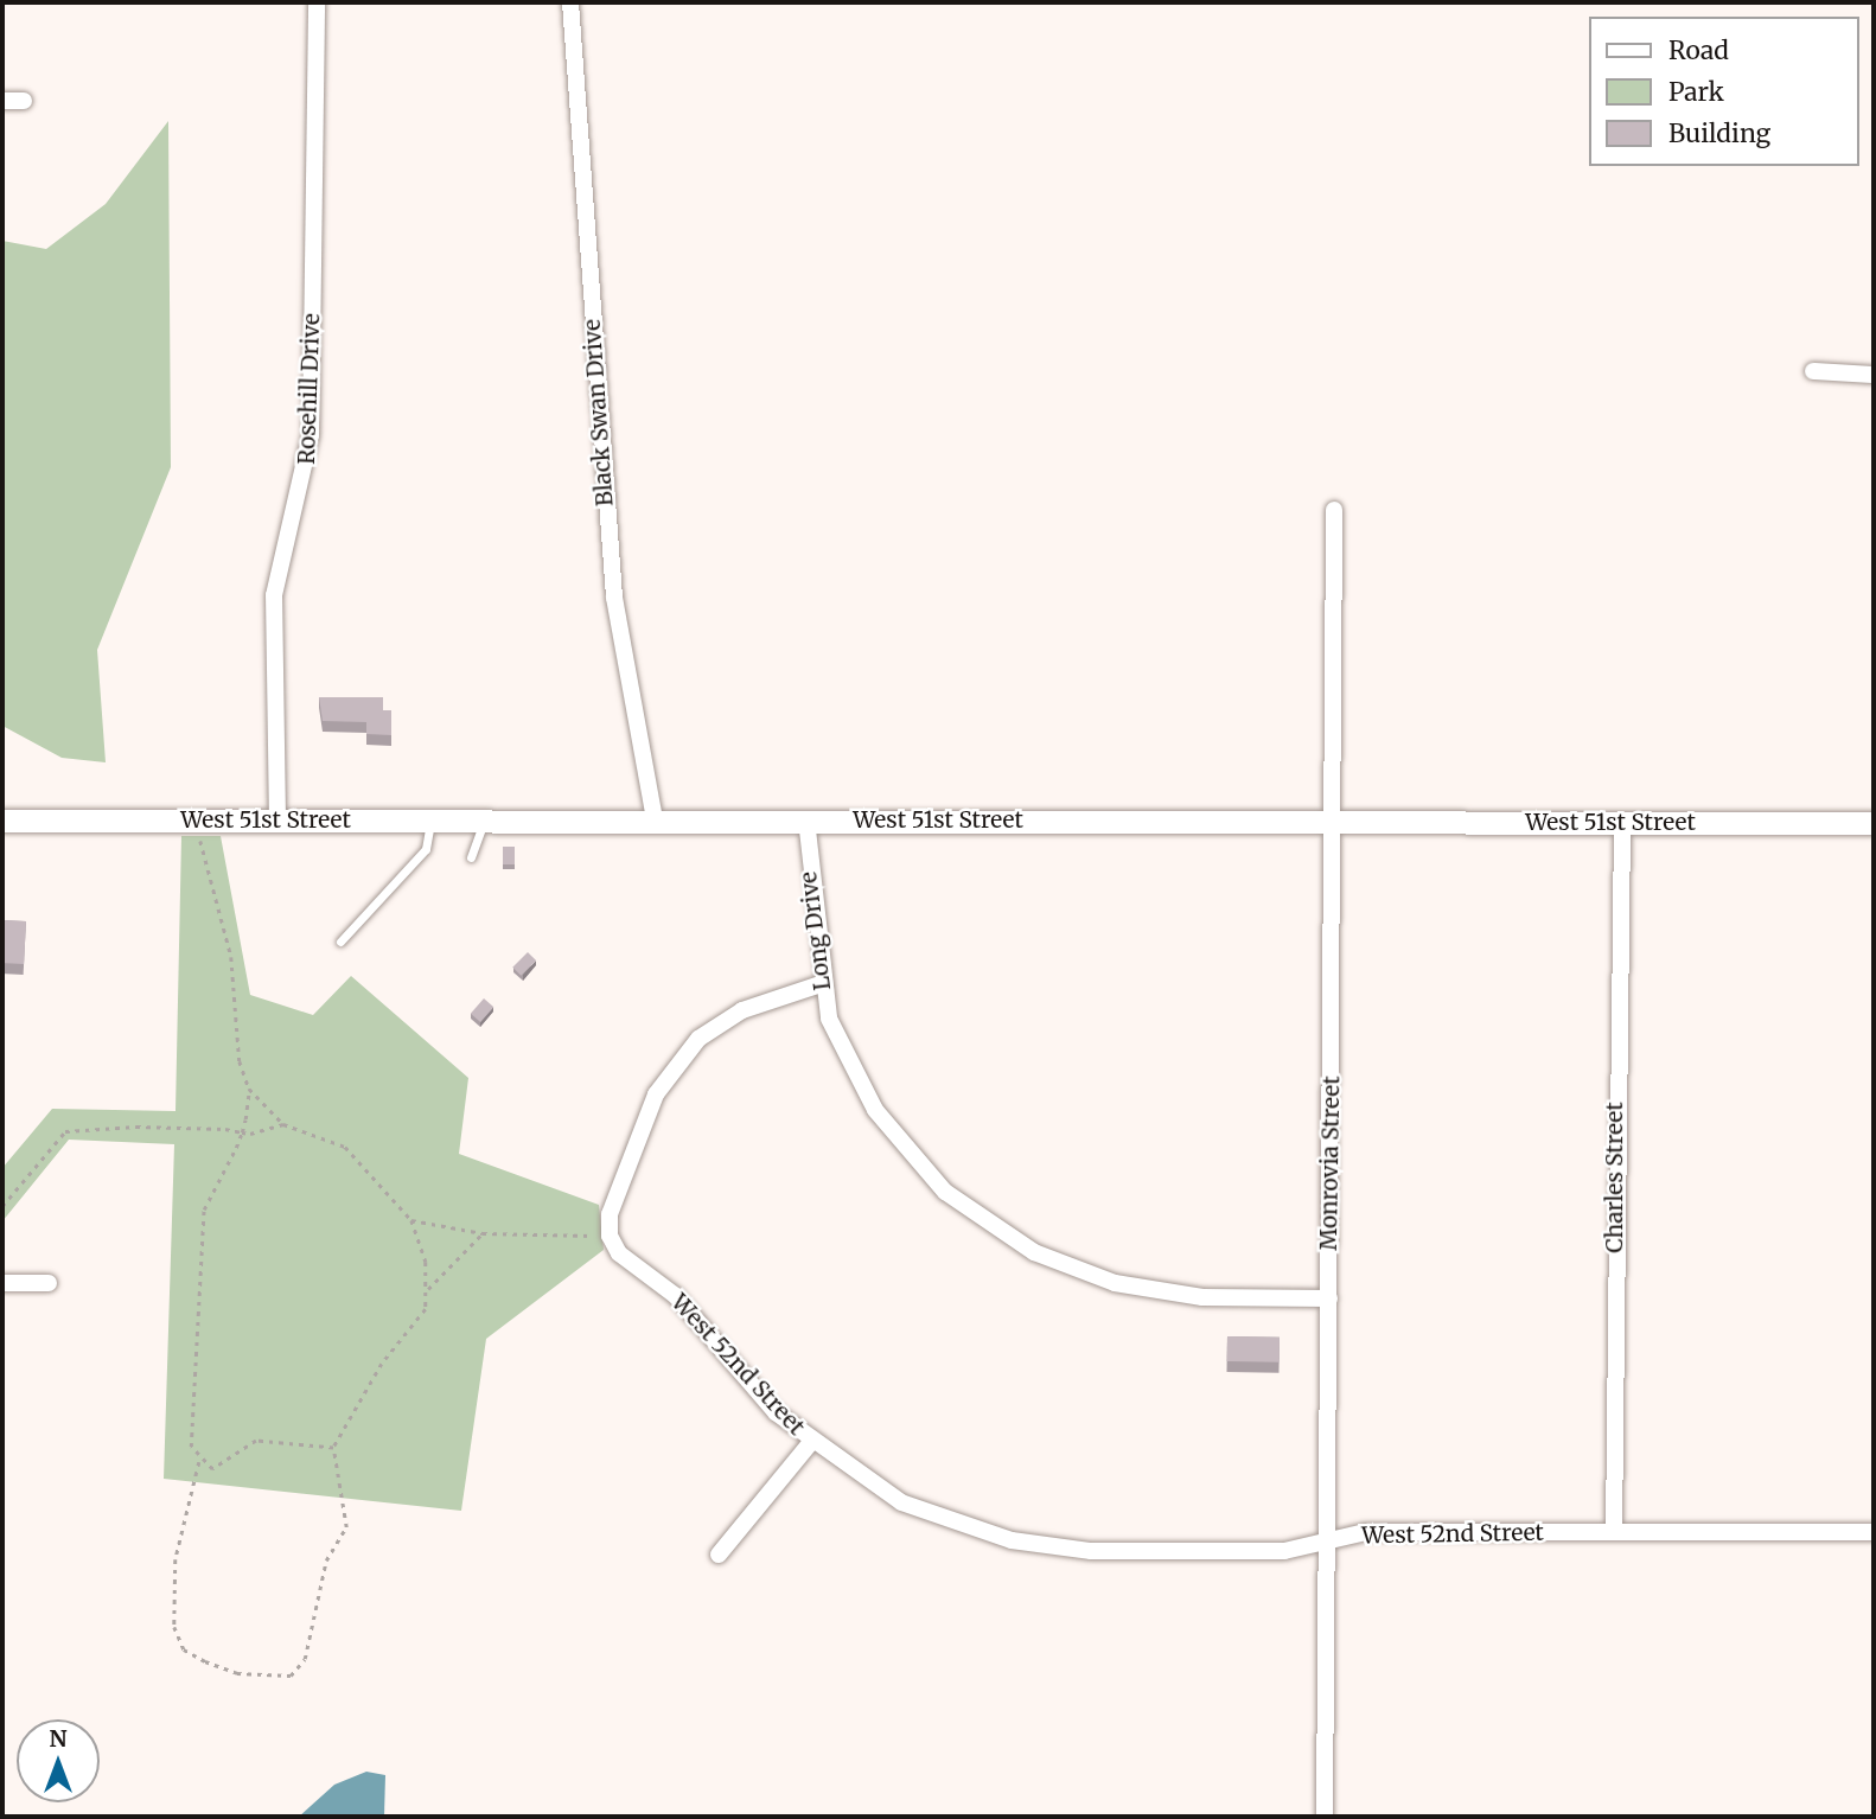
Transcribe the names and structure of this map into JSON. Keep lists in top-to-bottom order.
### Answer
{
  "streets": {
    "street": [
      "Rosehill Drive",
      "Black Swan Drive",
      "West 51st Street",
      "Long Drive",
      "Monrovia Street",
      "Charles Street",
      "West 52nd Street"
    ]
  },
  "crossings": [
    ["Rosehill Drive", "West 51st Street"],
    ["Black Swan Drive", "West 51st Street"],
    ["West 51st Street", "Long Drive"],
    ["West 51st Street", "Monrovia Street"],
    ["West 51st Street", "Charles Street"],
    ["Long Drive", "Monrovia Street"],
    ["Monrovia Street", "West 52nd Street"],
    ["Charles Street", "West 52nd Street"]
  ],
  "legend": ["Road", "Park", "Building"],
  "north": "top"
}
